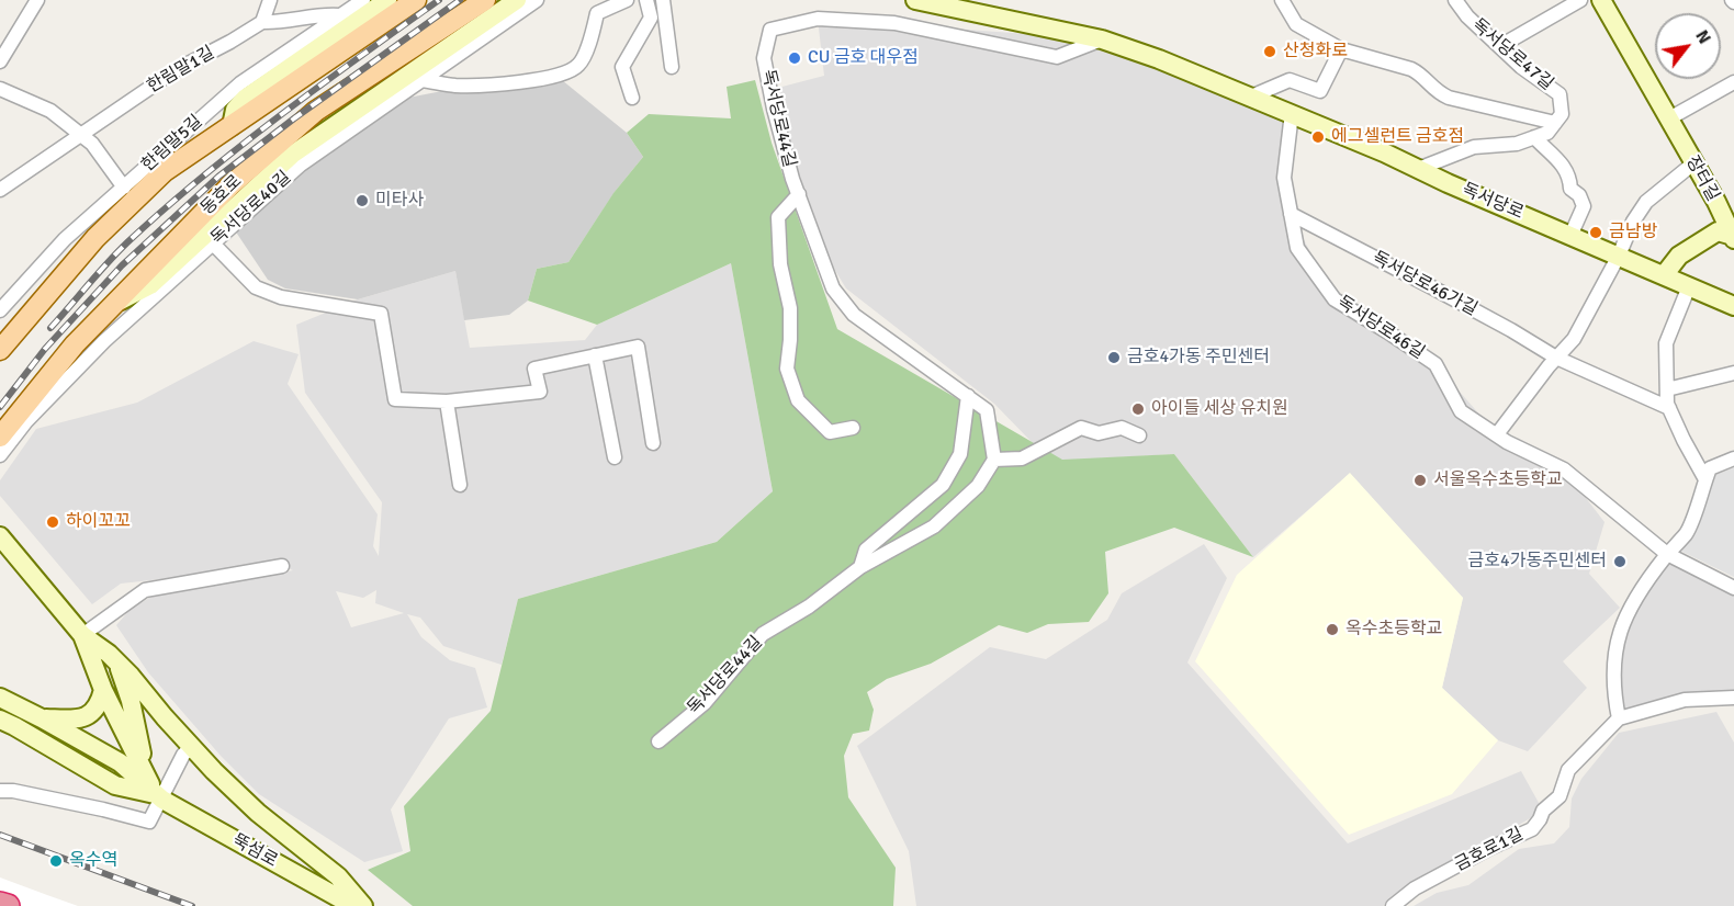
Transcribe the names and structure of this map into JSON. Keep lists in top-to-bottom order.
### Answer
{
  "streets": {
    "main road": [
      "장터길",
      "동호로",
      "독서당로",
      "뚝섬로"
    ],
    "street": [
      "독서당로47길",
      "한림말1길",
      "독서당로44길",
      "한림말5길",
      "독서당로40길",
      "독서당로46가길",
      "독서당로46길",
      "금호로1길"
    ]
  },
  "crossings": [
    ["독서당로44길", "독서당로"],
    ["독서당로", "독서당로46길"],
    ["독서당로46가길", "독서당로46길"]
  ],
  "places": [
    "산청화로",
    "CU 금호 대우점",
    "에그셀런트 금호점",
    "미타사",
    "금남방",
    "금호4가동 주민센터",
    "아이들 세상 유치원",
    "서울옥수초등학교",
    "하이꼬꼬",
    "금호4가동주민센터",
    "옥수초등학교",
    "옥수역"
  ],
  "north": "top right"
}
